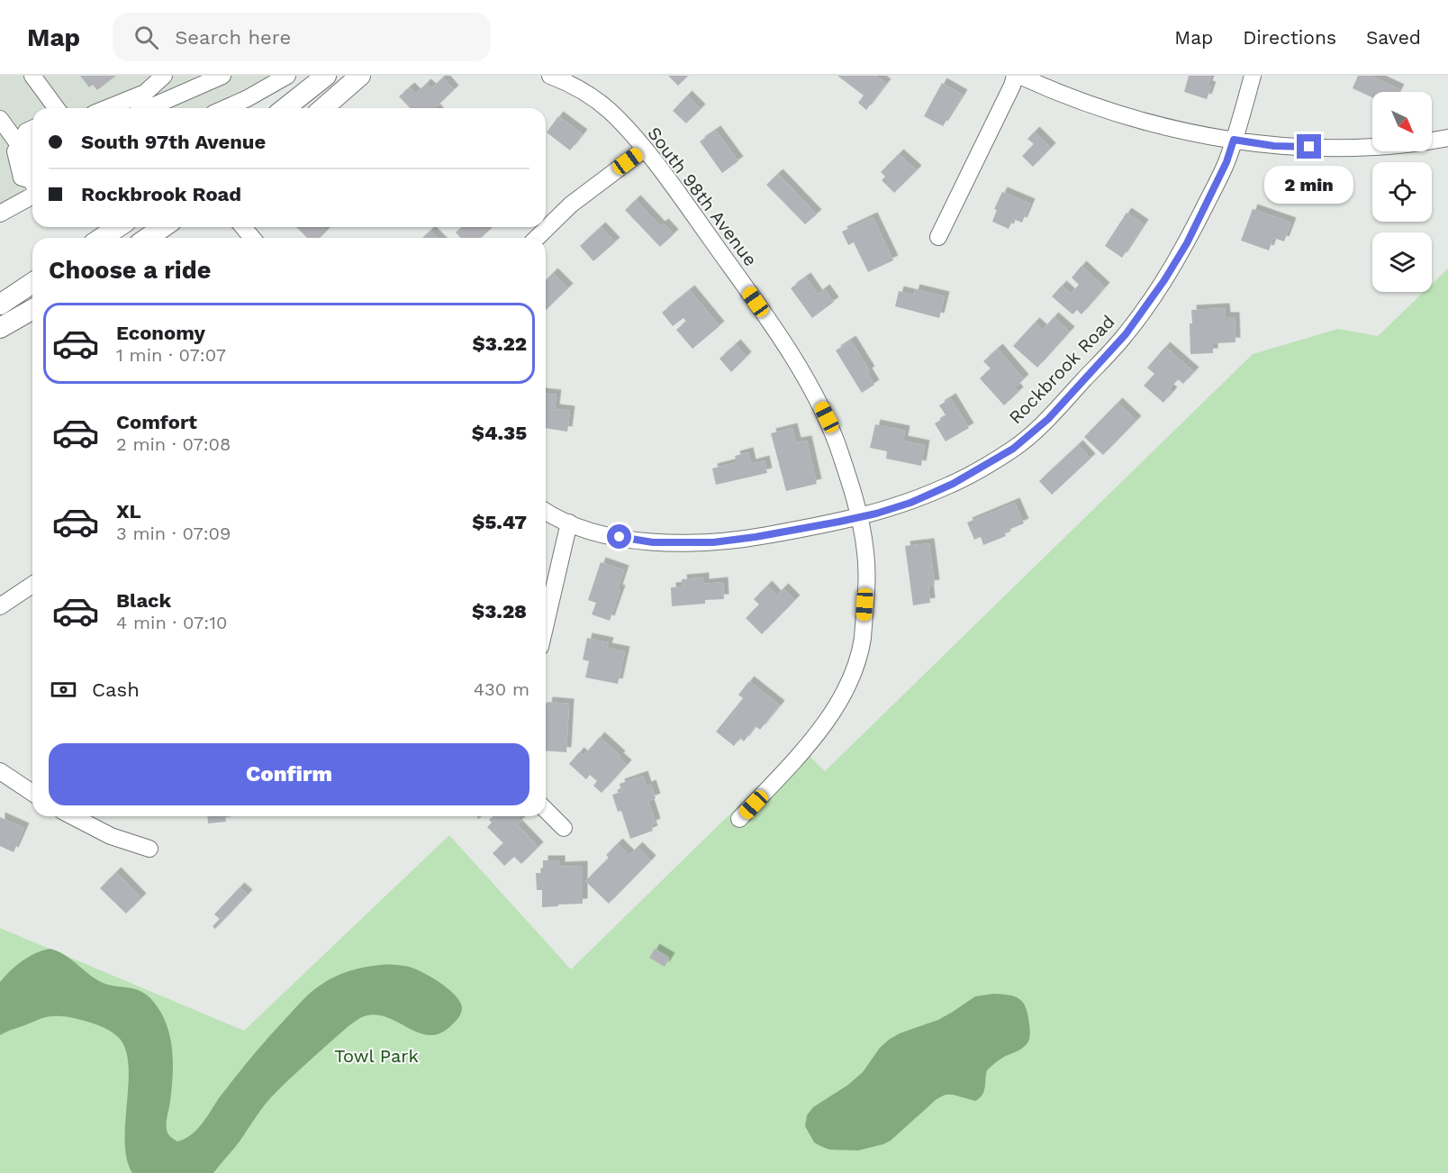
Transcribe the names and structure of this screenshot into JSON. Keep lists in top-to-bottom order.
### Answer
{
  "streets": {
    "street": ["South 98th Avenue", "Rockbrook Road"]
  },
  "crossings": [
    ["South 98th Avenue", "Rockbrook Road"]
  ],
  "parks": ["Towl Park"],
  "north": "bottom right",
  "page": {
    "header": "Map",
    "search": "Search here",
    "nav": ["Map", "Directions", "Saved"],
    "banner": ["South 97th Avenue", "Rockbrook Road"],
    "bubble": "2 min",
    "heading": "Choose a ride",
    "list": [
      {
        "name": "Economy",
        "note": "1 min · 07:07",
        "value": "$3.22"
      },
      {
        "name": "Comfort",
        "note": "2 min · 07:08",
        "value": "$4.35"
      },
      {
        "name": "XL",
        "note": "3 min · 07:09",
        "value": "$5.47"
      },
      {
        "name": "Black",
        "note": "4 min · 07:10",
        "value": "$3.28"
      }
    ],
    "pay": ["Cash", "430 m"],
    "buttons": "Confirm"
  }
}
